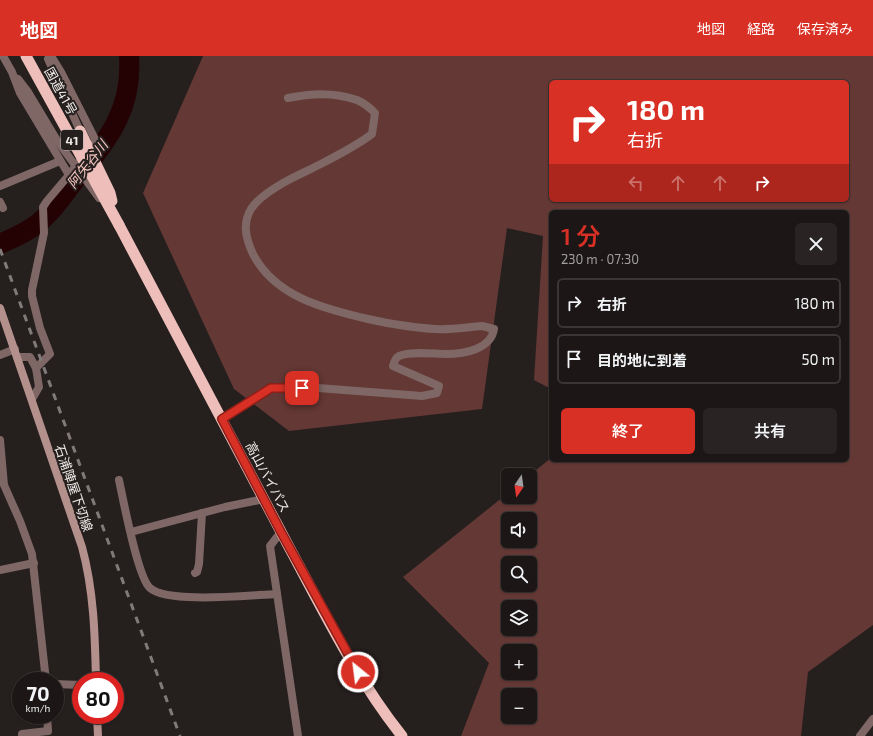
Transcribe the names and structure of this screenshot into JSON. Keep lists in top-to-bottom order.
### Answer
{
  "streets": {
    "highway": ["国道41号", "41", "高山バイパス"],
    "main road": ["石浦陣屋下切線"]
  },
  "crossings": [
    ["国道41号", "高山バイパス"]
  ],
  "water": ["阿矢谷川"],
  "north": "bottom",
  "page": {
    "header": "地図",
    "nav": ["地図", "経路", "保存済み"],
    "turn": ["180 m", "右折"],
    "heading": ["1 分", "230 m · 07:30"],
    "list": [
      {
        "name": "右折",
        "value": "180 m"
      },
      {
        "name": "目的地に到着",
        "value": "50 m"
      }
    ],
    "buttons": ["終了", "共有"],
    "map_buttons": ["+", "−"],
    "speed": "70 km/h",
    "limit": "80"
  }
}
